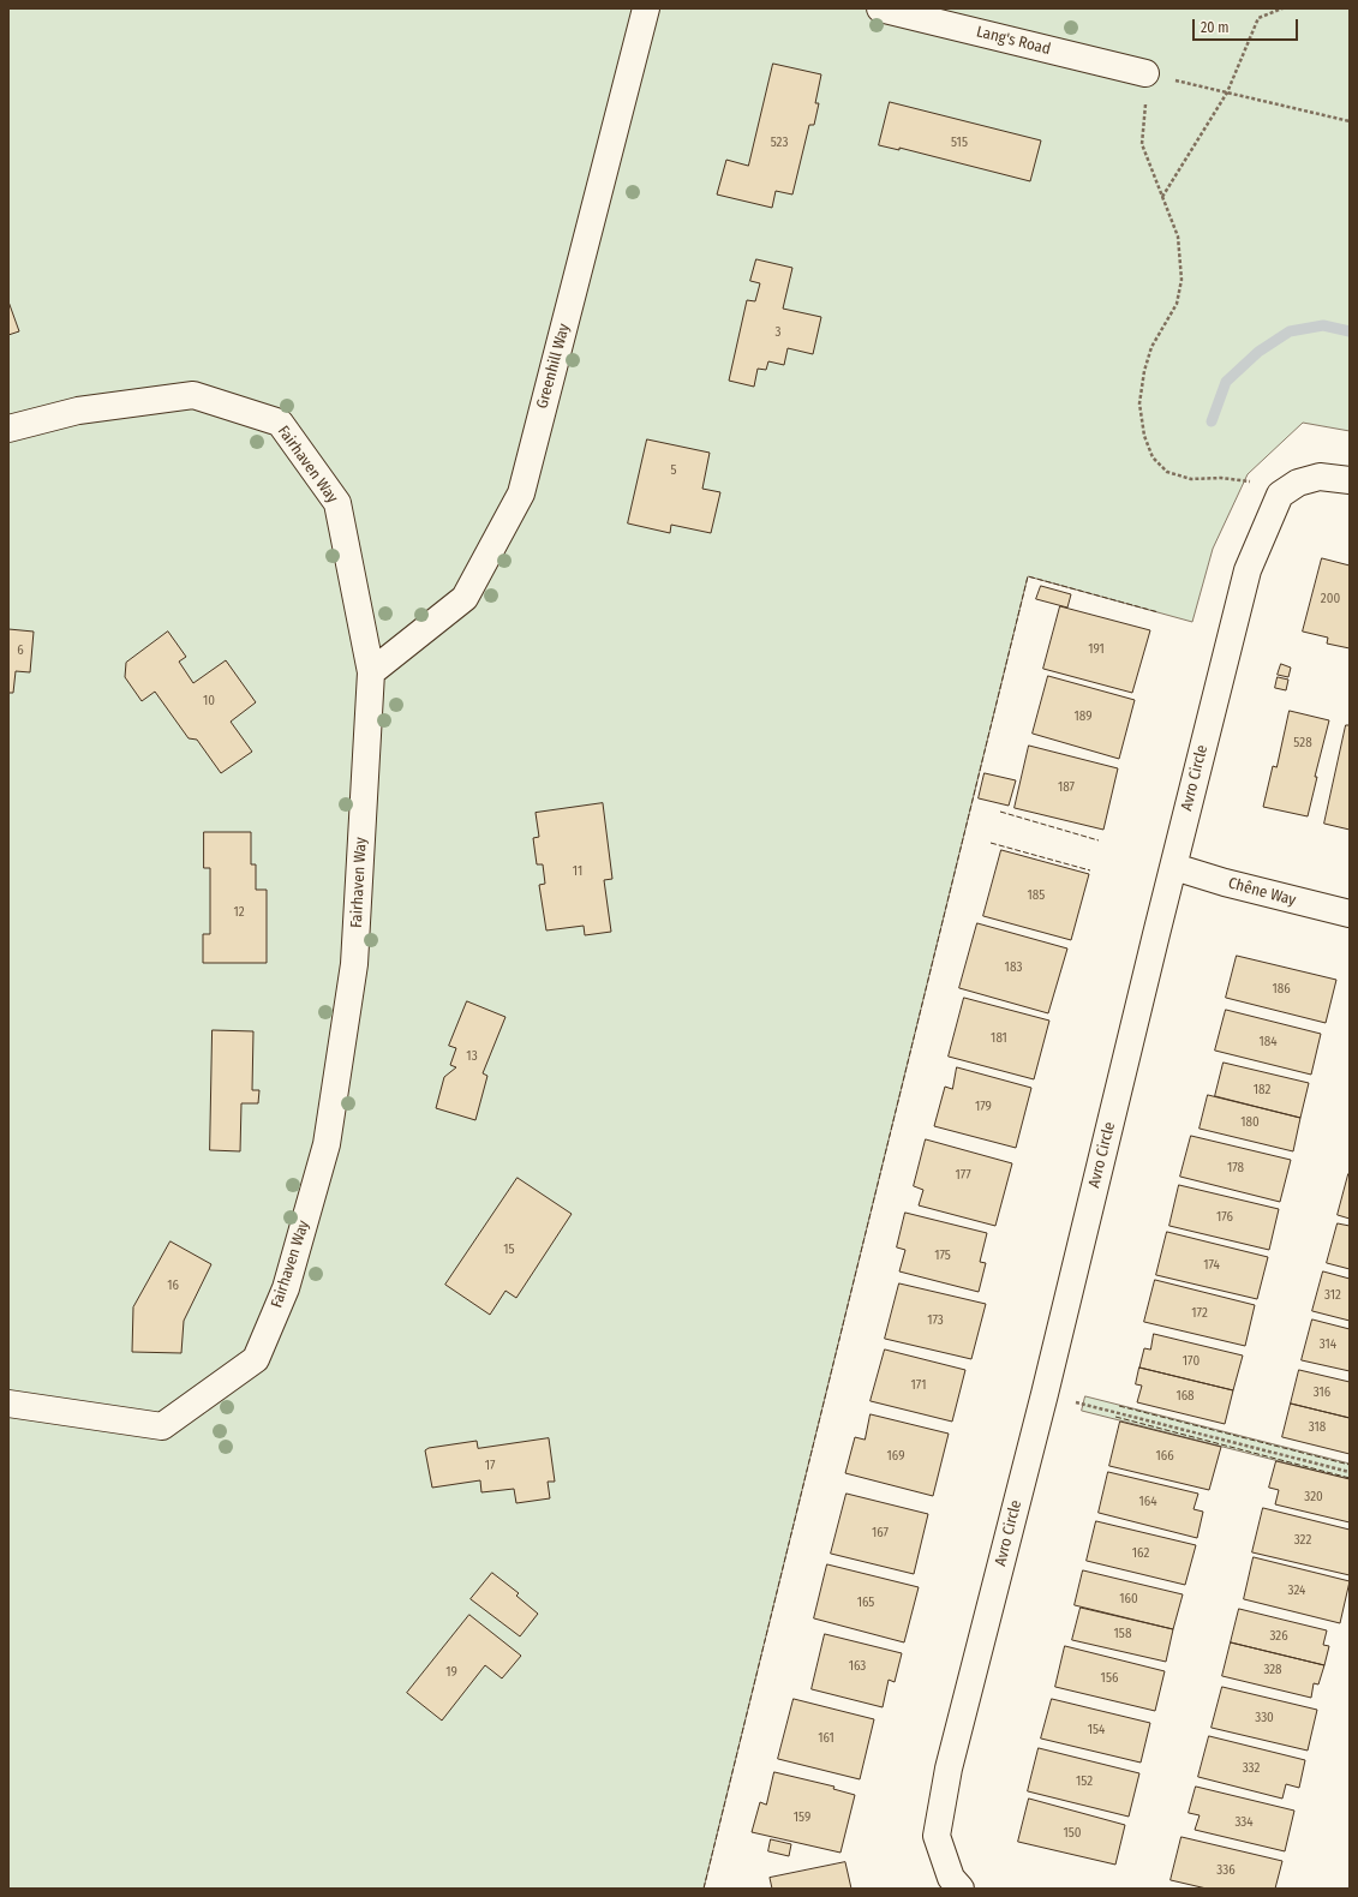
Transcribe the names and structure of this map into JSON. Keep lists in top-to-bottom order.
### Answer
{
  "streets": {
    "street": [
      "Lang's Road",
      "Greenhill Way",
      "Fairhaven Way",
      "Avro Circle",
      "Chêne Way"
    ]
  },
  "crossings": [
    ["Greenhill Way", "Fairhaven Way"],
    ["Avro Circle", "Chêne Way"]
  ],
  "house_numbers": [
    "523",
    "515",
    "3",
    "5",
    "200",
    "191",
    "6",
    "10",
    "189",
    "528",
    "187",
    "11",
    "185",
    "12",
    "183",
    "186",
    "181",
    "184",
    "13",
    "182",
    "179",
    "180",
    "178",
    "177",
    "176",
    "15",
    "175",
    "174",
    "16",
    "312",
    "172",
    "173",
    "314",
    "170",
    "171",
    "316",
    "168",
    "318",
    "169",
    "166",
    "17",
    "320",
    "164",
    "167",
    "322",
    "162",
    "324",
    "160",
    "165",
    "158",
    "326",
    "163",
    "328",
    "19",
    "156",
    "330",
    "154",
    "161",
    "332",
    "152",
    "159",
    "334",
    "150",
    "336"
  ],
  "scale_bar": "20 m"
}
